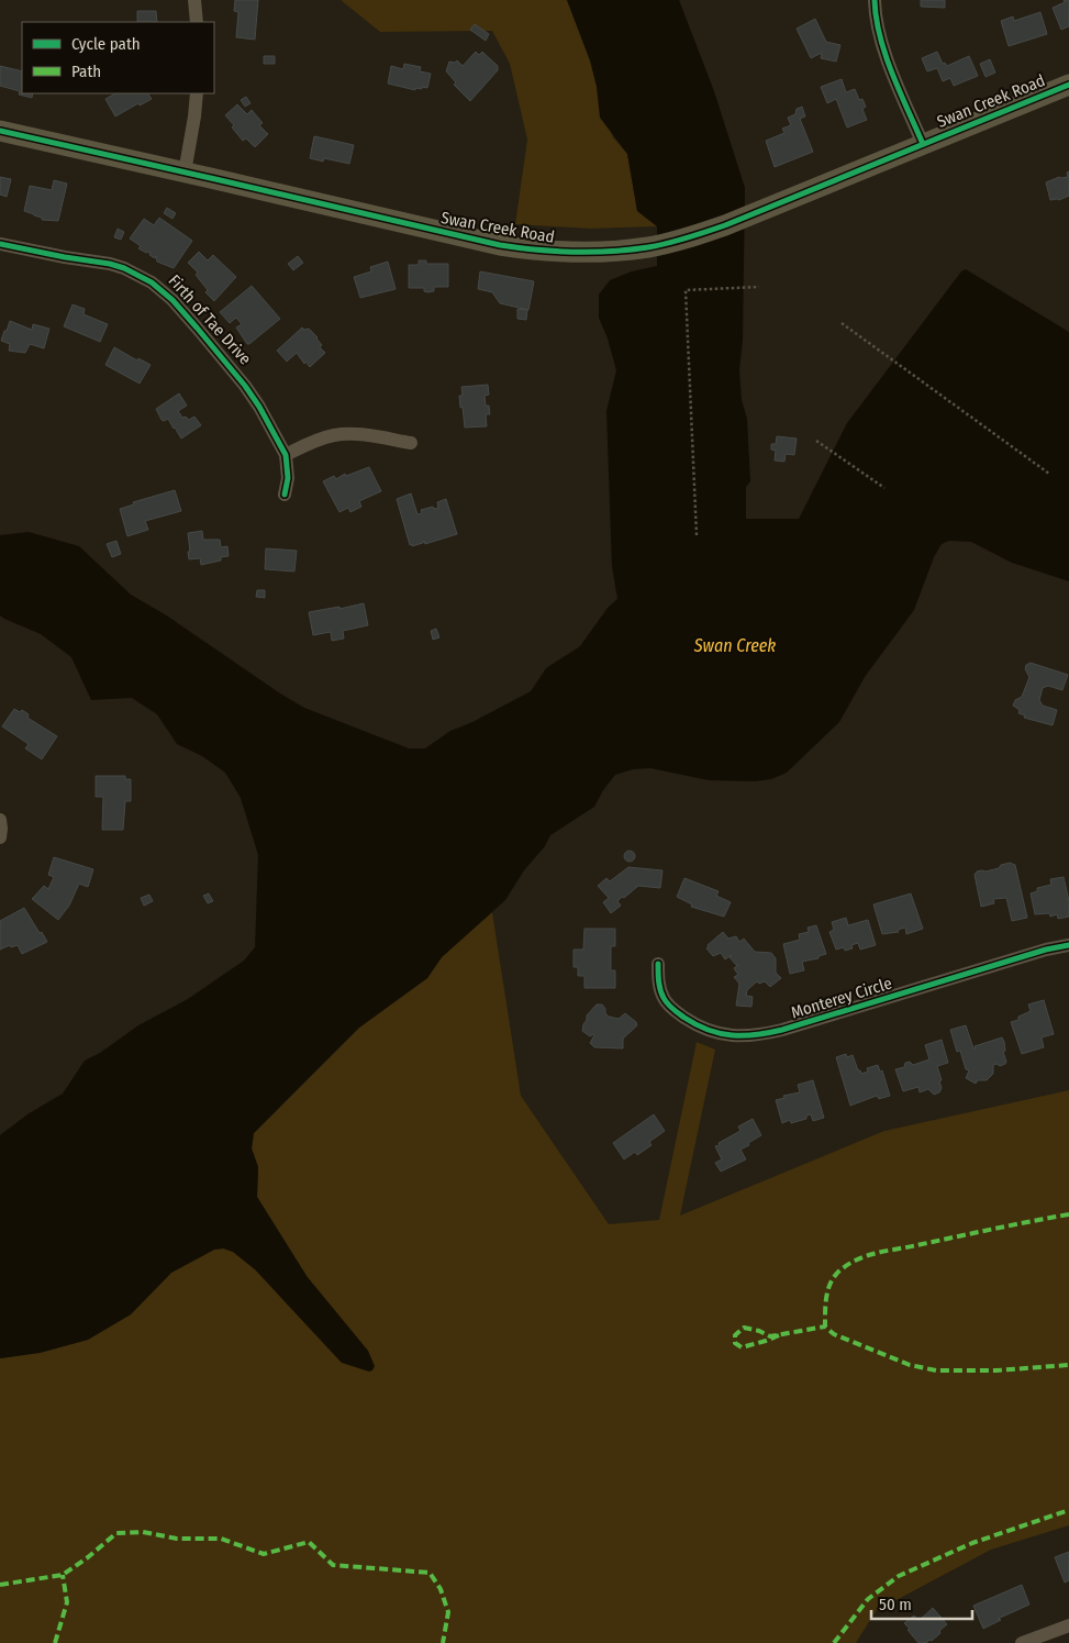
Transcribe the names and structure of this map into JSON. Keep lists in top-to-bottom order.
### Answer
{
  "streets": {
    "street": ["Swan Creek Road", "Firth of Tae Drive", "Monterey Circle"]
  },
  "water": ["Swan Creek"],
  "legend": ["Cycle path", "Path"],
  "scale_bar": "50 m"
}
